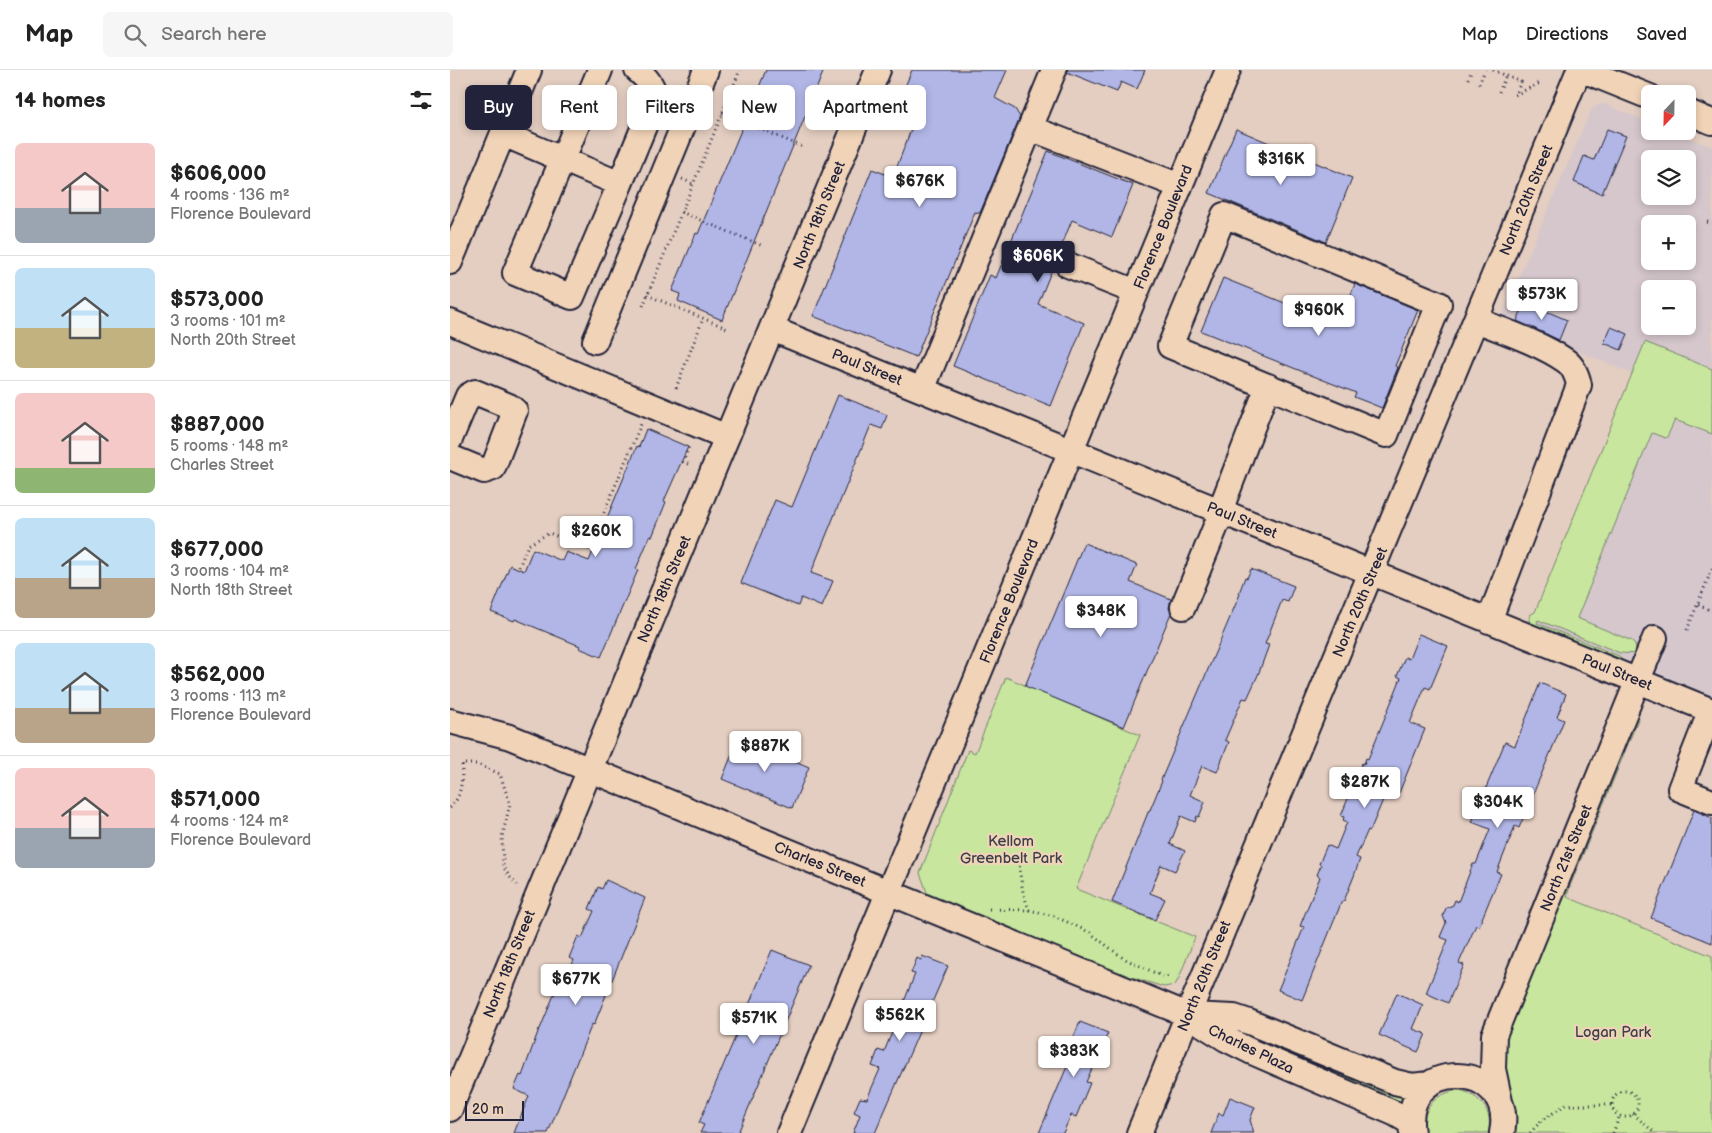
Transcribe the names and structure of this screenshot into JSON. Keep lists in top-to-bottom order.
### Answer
{
  "streets": {
    "street": [
      "North 20th Street",
      "North 18th Street",
      "Florence Boulevard",
      "Paul Street",
      "North 21st Street",
      "Charles Street",
      "Charles Plaza"
    ]
  },
  "crossings": [
    ["North 20th Street", "Paul Street"],
    ["North 20th Street", "Charles Street"],
    ["North 20th Street", "Charles Plaza"],
    ["North 18th Street", "Paul Street"],
    ["North 18th Street", "Charles Street"],
    ["Florence Boulevard", "Paul Street"],
    ["Florence Boulevard", "Charles Street"],
    ["Paul Street", "North 21st Street"],
    ["Charles Street", "Charles Plaza"]
  ],
  "parks": ["Kellom Greenbelt Park", "Logan Park"],
  "scale_bar": "20 m",
  "north": "bottom",
  "page": {
    "header": "Map",
    "search": "Search here",
    "nav": ["Map", "Directions", "Saved"],
    "heading": "14 homes",
    "map_buttons": ["+", "−"],
    "chip": [
      "Buy",
      "Rent",
      "Filters",
      "New",
      "Apartment"
    ],
    "list": [
      {
        "name": "$606,000",
        "note": "4 rooms · 136 m² · Florence Boulevard"
      },
      {
        "name": "$573,000",
        "note": "3 rooms · 101 m² · North 20th Street"
      },
      {
        "name": "$887,000",
        "note": "5 rooms · 148 m² · Charles Street"
      },
      {
        "name": "$677,000",
        "note": "3 rooms · 104 m² · North 18th Street"
      },
      {
        "name": "$562,000",
        "note": "3 rooms · 113 m² · Florence Boulevard"
      },
      {
        "name": "$571,000",
        "note": "4 rooms · 124 m² · Florence Boulevard"
      }
    ],
    "price": [
      "$316K",
      "$676K",
      "$606K",
      "$573K",
      "$960K",
      "$260K",
      "$348K",
      "$887K",
      "$287K",
      "$304K",
      "$677K",
      "$562K",
      "$571K",
      "$383K"
    ],
    "scale": "20 m"
  }
}
